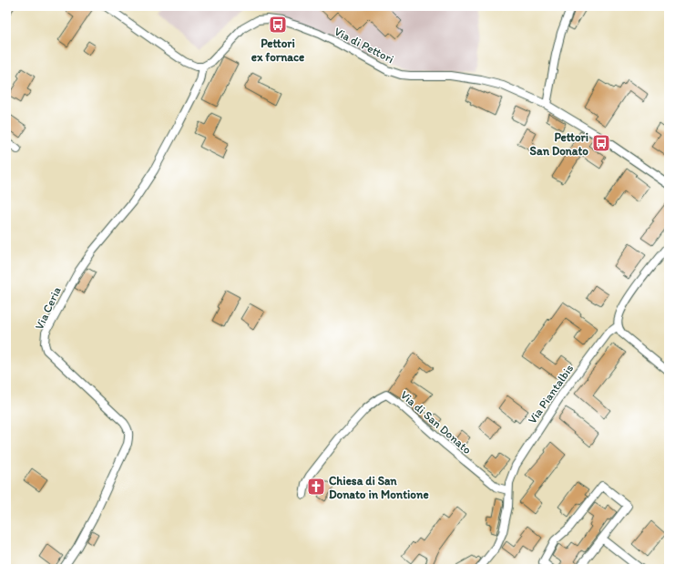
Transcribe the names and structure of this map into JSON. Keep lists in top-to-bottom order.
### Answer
{
  "streets": {
    "street": [
      "Via di Pettori",
      "Via Ceria",
      "Via Piantalbis",
      "Via di San Donato"
    ]
  },
  "crossings": [
    ["Via di Pettori", "Via Ceria"],
    ["Via Piantalbis", "Via di San Donato"]
  ],
  "places": {
    "bus stop": ["Pettori ex fornace", "Pettori San Donato"],
    "church": ["Chiesa di San Donato in Montione"]
  }
}
